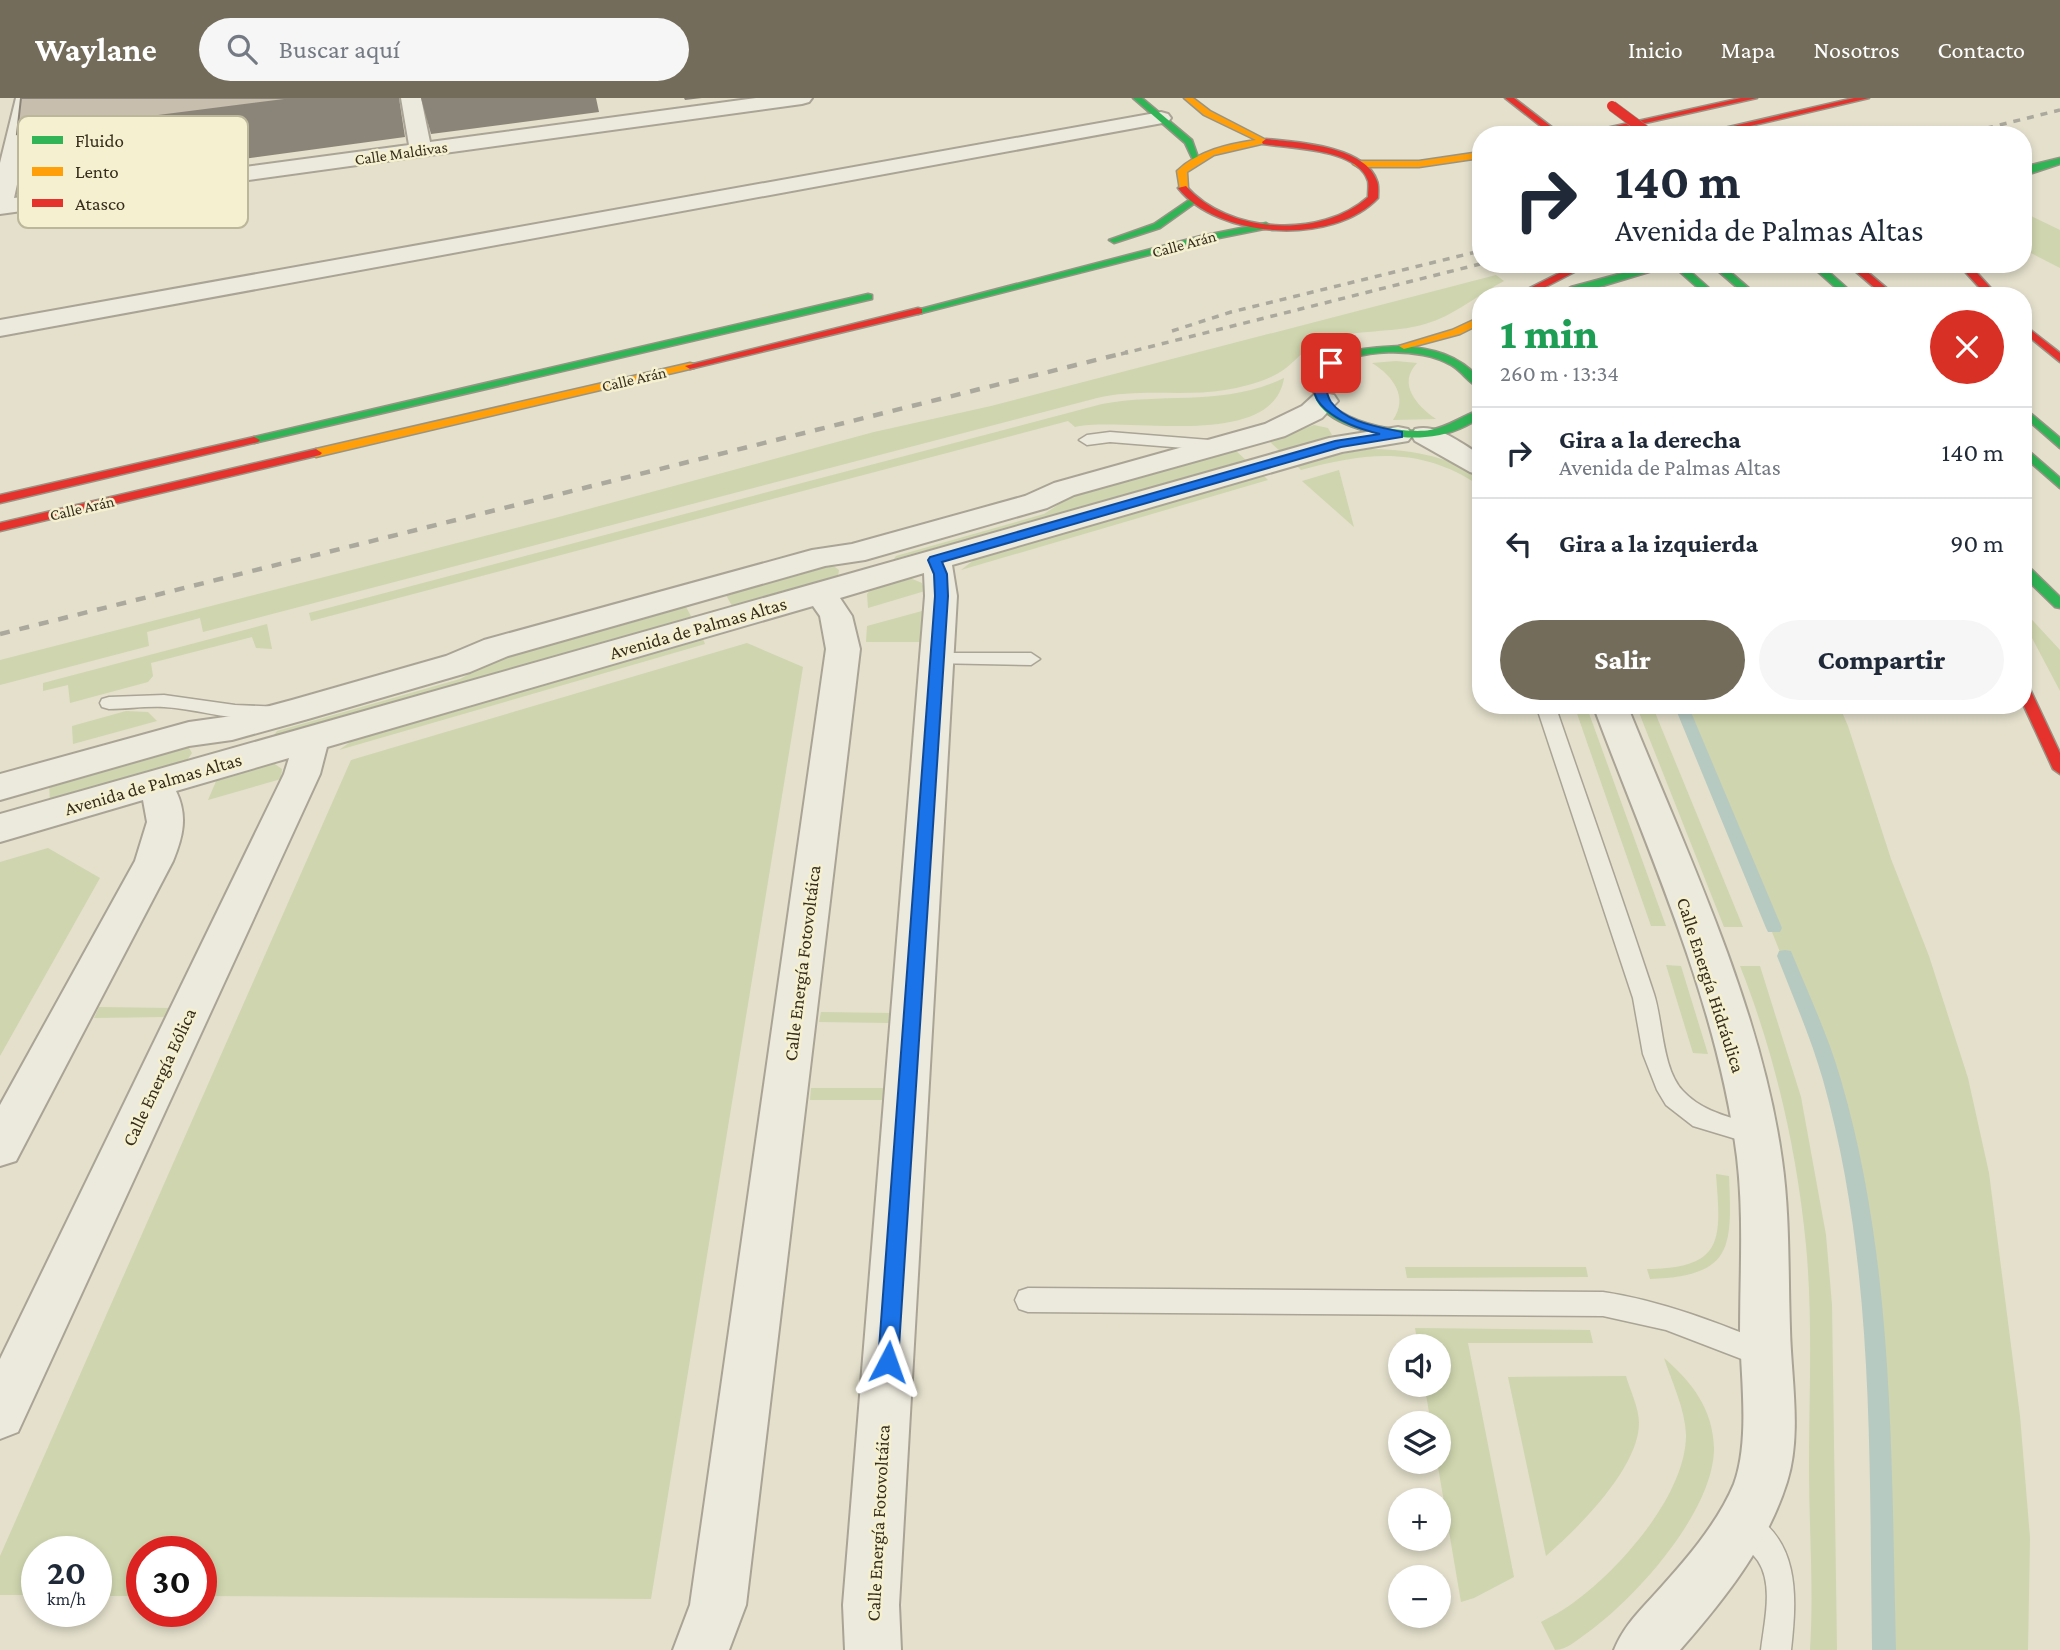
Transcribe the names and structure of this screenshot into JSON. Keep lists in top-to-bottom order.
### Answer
{
  "streets": {
    "main road": ["Calle Arán"],
    "street": [
      "Calle Maldivas",
      "Avenida de Palmas Altas",
      "Calle Energía Fotovoltáica",
      "Calle Energía Hidráulica",
      "Calle Energía Eólica"
    ]
  },
  "crossings": [
    ["Avenida de Palmas Altas", "Calle Energía Fotovoltáica"],
    ["Avenida de Palmas Altas", "Calle Energía Eólica"]
  ],
  "legend": ["Fluido", "Lento", "Atasco"],
  "page": {
    "header": "Waylane",
    "search": "Buscar aquí",
    "nav": [
      "Inicio",
      "Mapa",
      "Nosotros",
      "Contacto"
    ],
    "turn": ["140 m", "Avenida de Palmas Altas"],
    "heading": ["1 min", "260 m · 13:34"],
    "list": [
      {
        "name": "Gira a la derecha",
        "note": "Avenida de Palmas Altas",
        "value": "140 m"
      },
      {
        "name": "Gira a la izquierda",
        "value": "90 m"
      }
    ],
    "buttons": ["Salir", "Compartir"],
    "map_buttons": ["+", "−"],
    "speed": "20 km/h",
    "limit": "30"
  }
}
